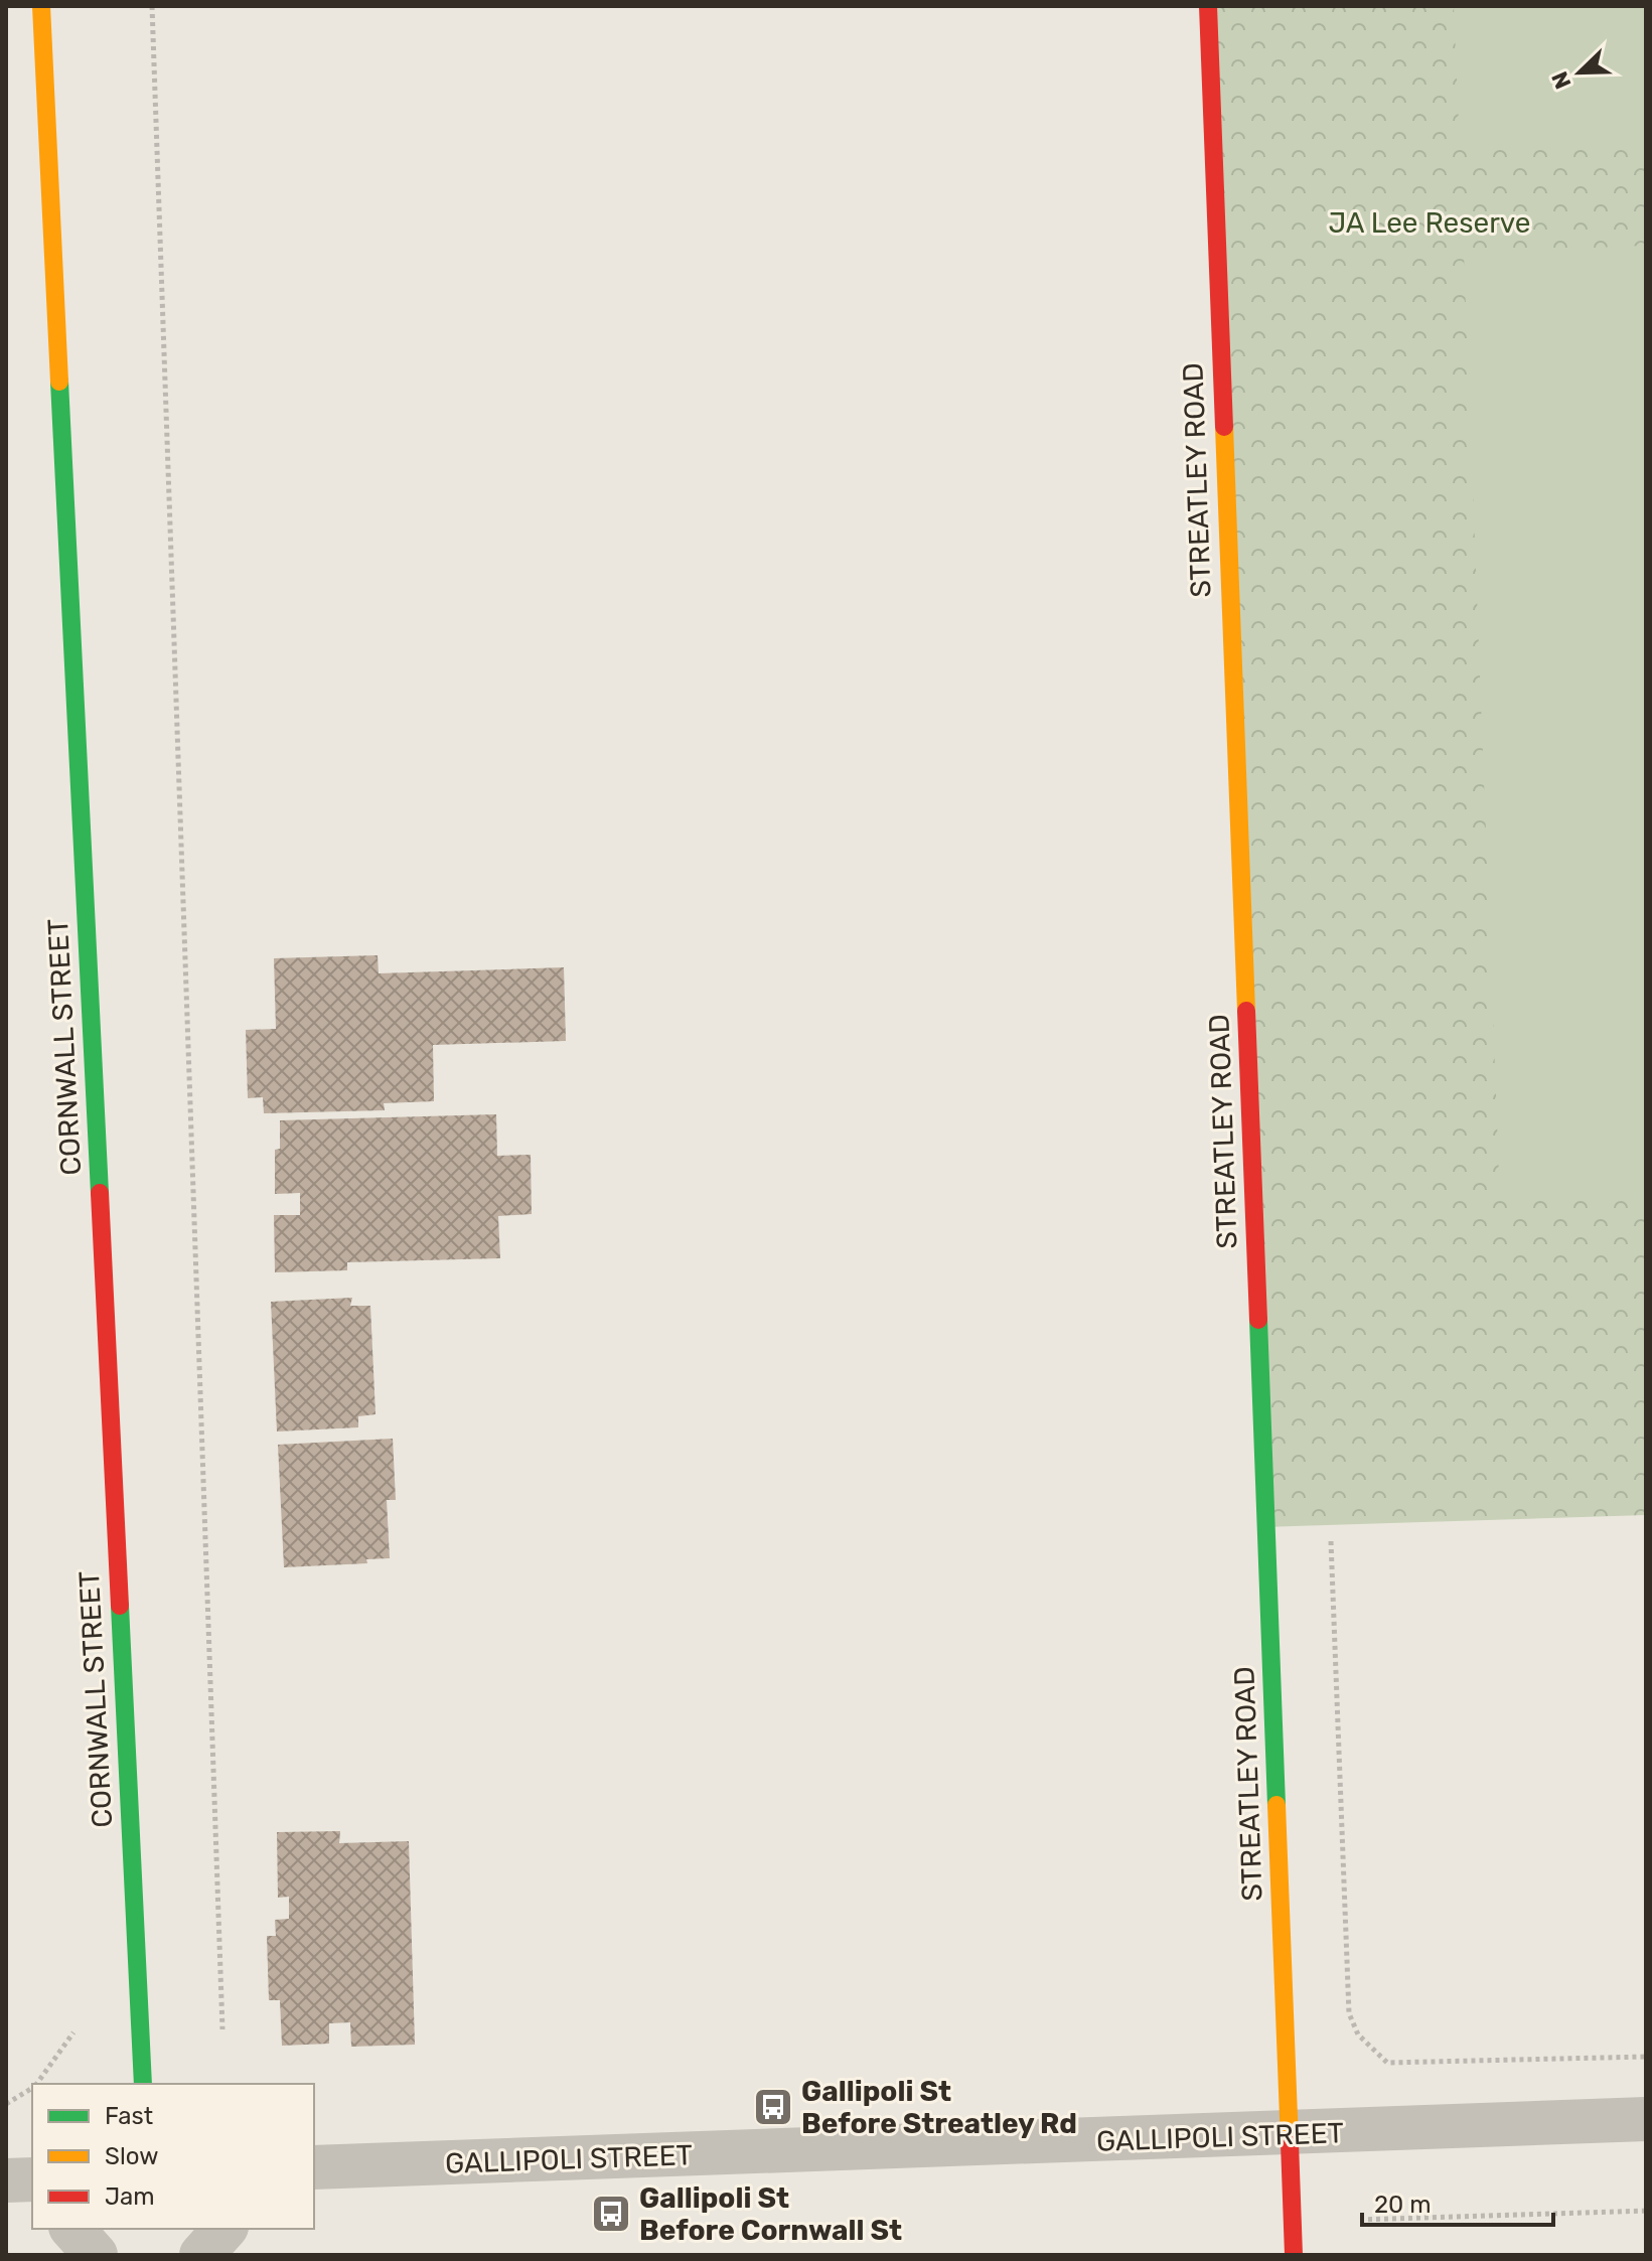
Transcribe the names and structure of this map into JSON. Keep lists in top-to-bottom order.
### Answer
{
  "streets": {
    "street": ["STREATLEY ROAD", "CORNWALL STREET", "GALLIPOLI STREET"]
  },
  "crossings": [
    ["STREATLEY ROAD", "GALLIPOLI STREET"]
  ],
  "parks": ["JA Lee Reserve"],
  "places": {
    "bus stop": ["Gallipoli St Before Streatley Rd", "Gallipoli St Before Cornwall St"]
  },
  "legend": ["Fast", "Slow", "Jam"],
  "scale_bar": "20 m",
  "north": "bottom left"
}
